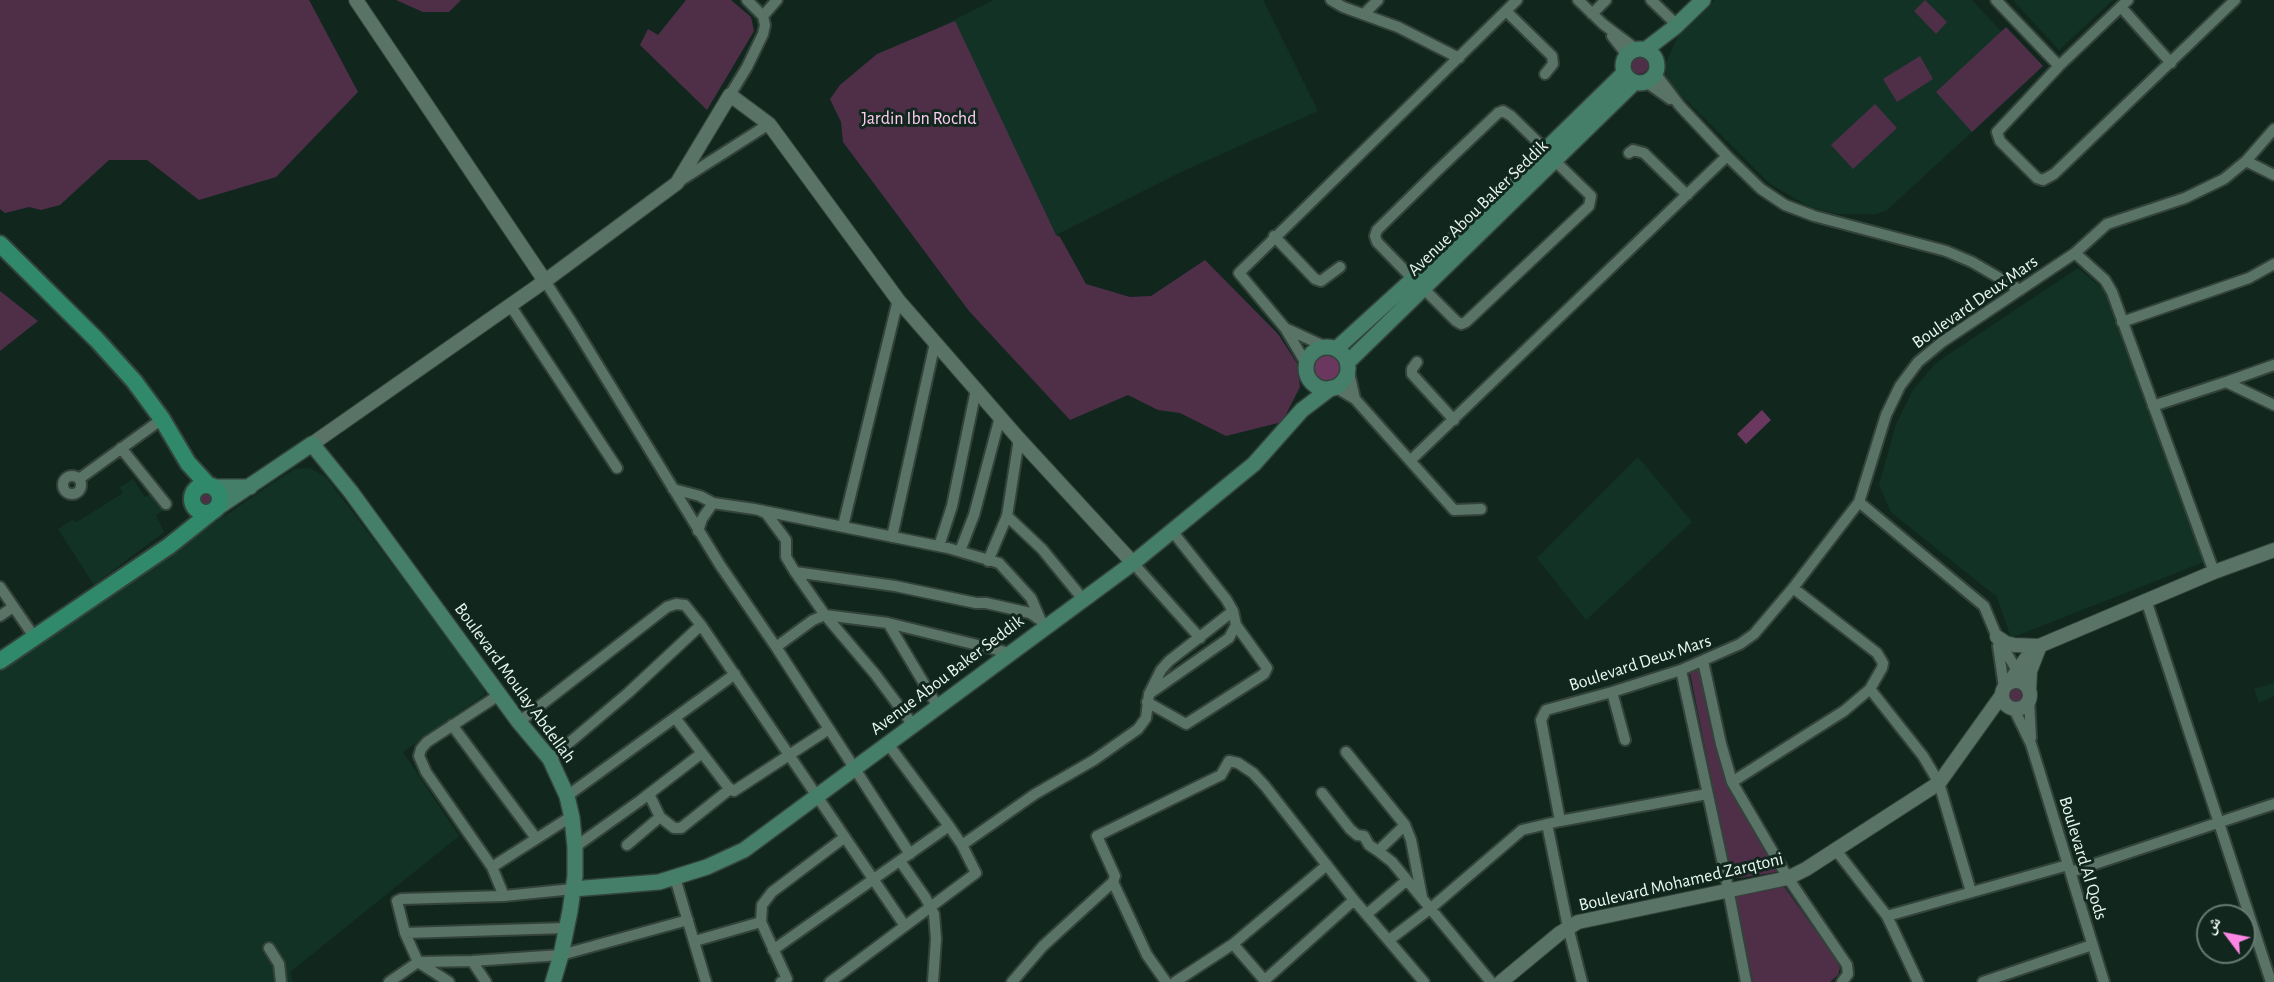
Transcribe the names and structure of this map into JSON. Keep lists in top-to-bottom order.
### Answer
{
  "streets": {
    "main road": ["Avenue Abou Baker Seddik", "Boulevard Moulay Abdellah"],
    "street": ["Boulevard Deux Mars", "Boulevard Al Qods", "Boulevard Mohamed Zarqtoni"]
  },
  "crossings": [
    ["Avenue Abou Baker Seddik", "Boulevard Moulay Abdellah"]
  ],
  "parks": ["Jardin Ibn Rochd"],
  "north": "top left"
}
